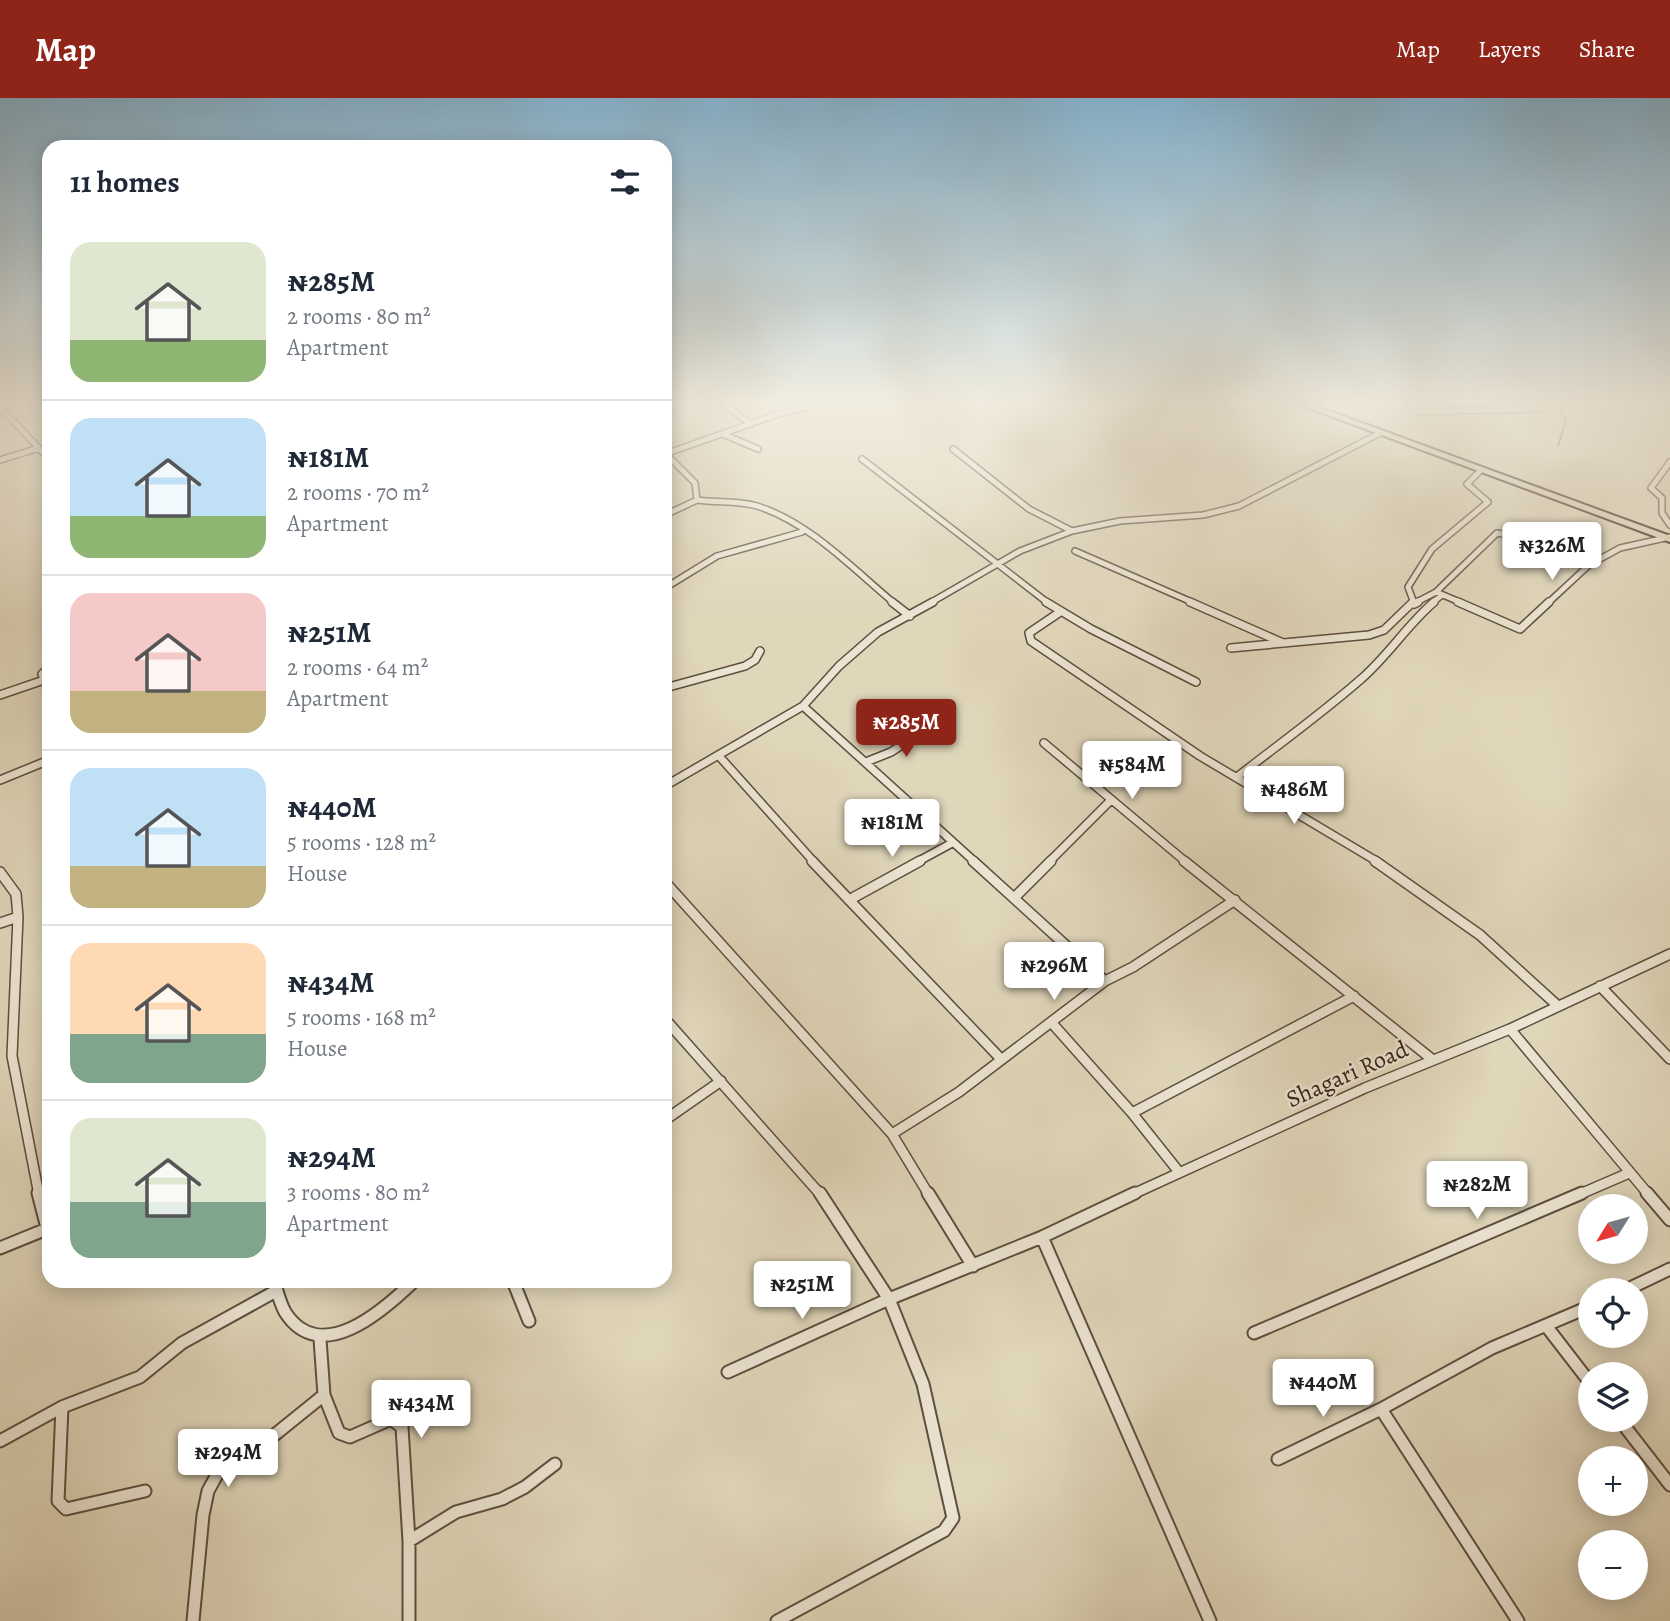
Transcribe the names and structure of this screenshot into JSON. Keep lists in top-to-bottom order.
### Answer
{
  "streets": {
    "street": ["Shagari Road"]
  },
  "north": "bottom left",
  "page": {
    "header": "Map",
    "nav": ["Map", "Layers", "Share"],
    "heading": "11 homes",
    "list": [
      {
        "name": "₦285M",
        "note": "2 rooms · 80 m² · Apartment"
      },
      {
        "name": "₦181M",
        "note": "2 rooms · 70 m² · Apartment"
      },
      {
        "name": "₦251M",
        "note": "2 rooms · 64 m² · Apartment"
      },
      {
        "name": "₦440M",
        "note": "5 rooms · 128 m² · House"
      },
      {
        "name": "₦434M",
        "note": "5 rooms · 168 m² · House"
      },
      {
        "name": "₦294M",
        "note": "3 rooms · 80 m² · Apartment"
      }
    ],
    "price": [
      "₦326M",
      "₦285M",
      "₦584M",
      "₦486M",
      "₦181M",
      "₦296M",
      "₦282M",
      "₦251M",
      "₦440M",
      "₦434M",
      "₦294M"
    ],
    "map_buttons": ["+", "−"]
  }
}
